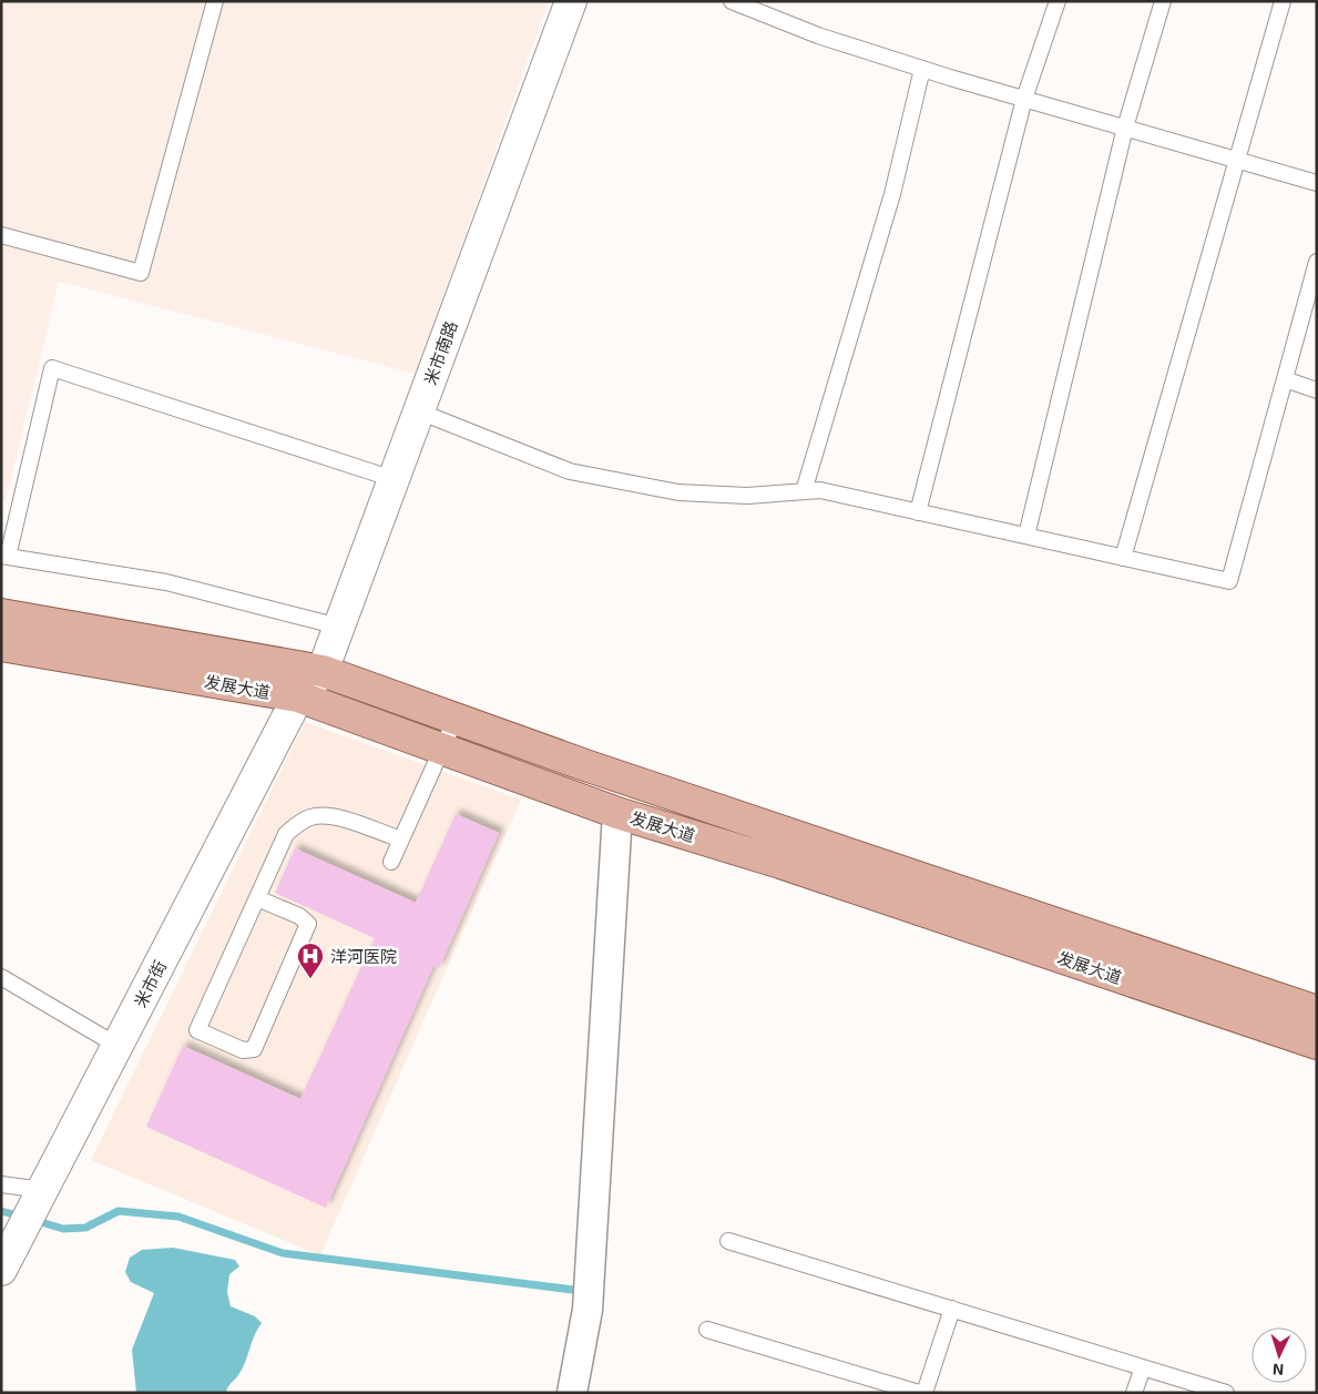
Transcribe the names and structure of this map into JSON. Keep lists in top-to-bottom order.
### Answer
{
  "streets": {
    "main road": ["发展大道"],
    "street": ["米市南路", "米市街"]
  },
  "crossings": [
    ["米市南路", "发展大道"],
    ["米市南路", "米市街"],
    ["发展大道", "米市街"]
  ],
  "places": {
    "hospital": ["洋河医院"]
  },
  "north": "bottom"
}
